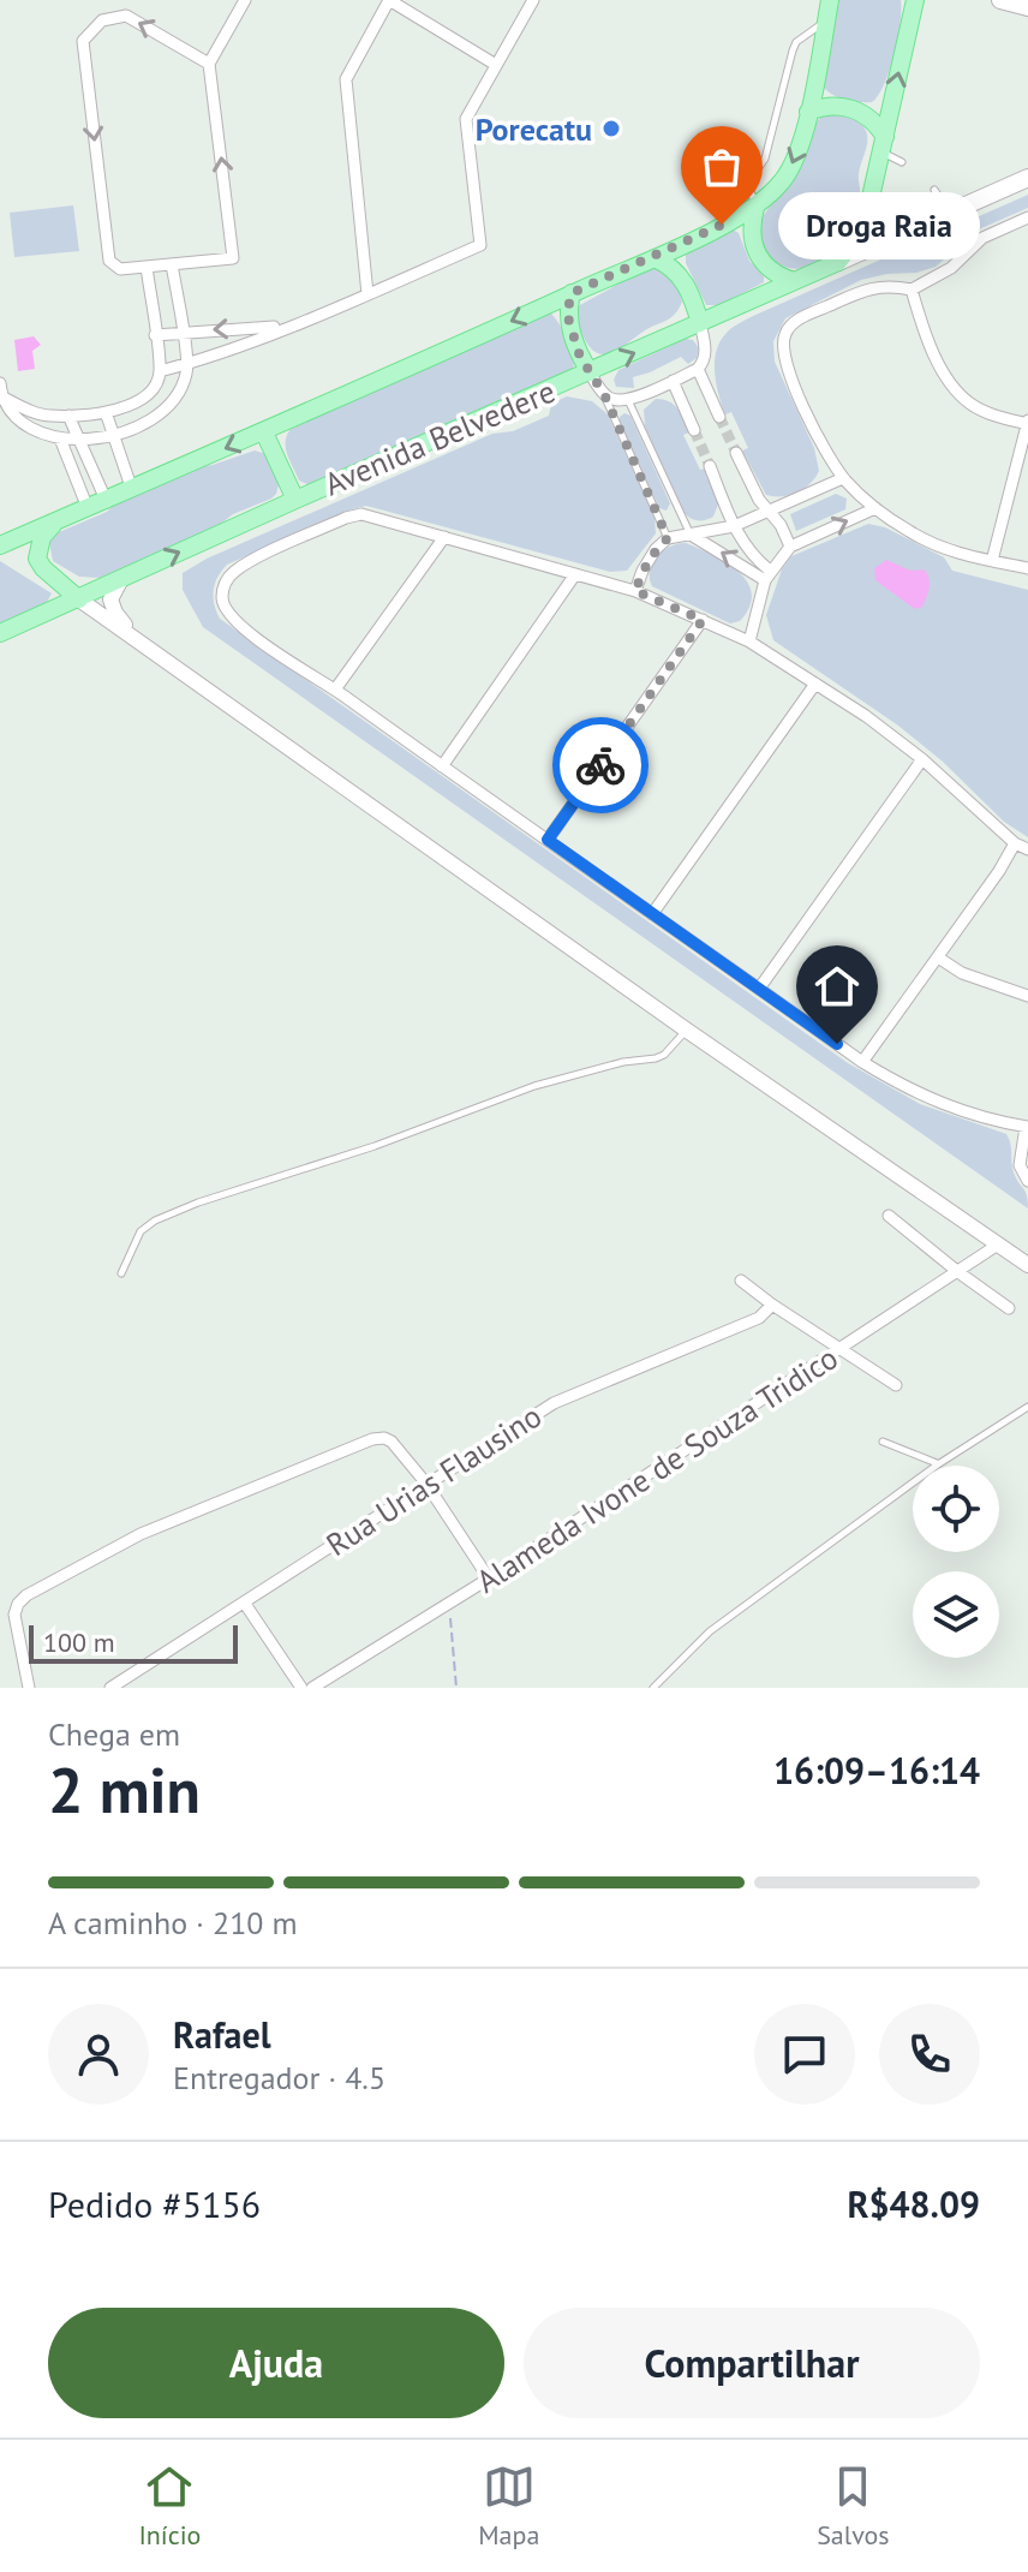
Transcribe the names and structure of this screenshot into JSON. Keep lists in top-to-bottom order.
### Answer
{
  "streets": {
    "main road": ["Avenida Belvedere"],
    "street": ["Alameda Ivone de Souza Tridico", "Rua Urias Flausino"]
  },
  "places": ["Porecatu", "Droga Raia"],
  "scale_bar": "100 m",
  "page": {
    "bubble": "Droga Raia",
    "scale": "100 m",
    "heading": ["2 min", "Chega em", "16:09–16:14"],
    "panel": [
      "Rafael",
      "Entregador · 4.5",
      "Pedido #5156",
      "R$48.09"
    ],
    "bar": "A caminho · 210 m",
    "buttons": ["Ajuda", "Compartilhar"],
    "tabs": ["Início", "Mapa", "Salvos"]
  }
}
